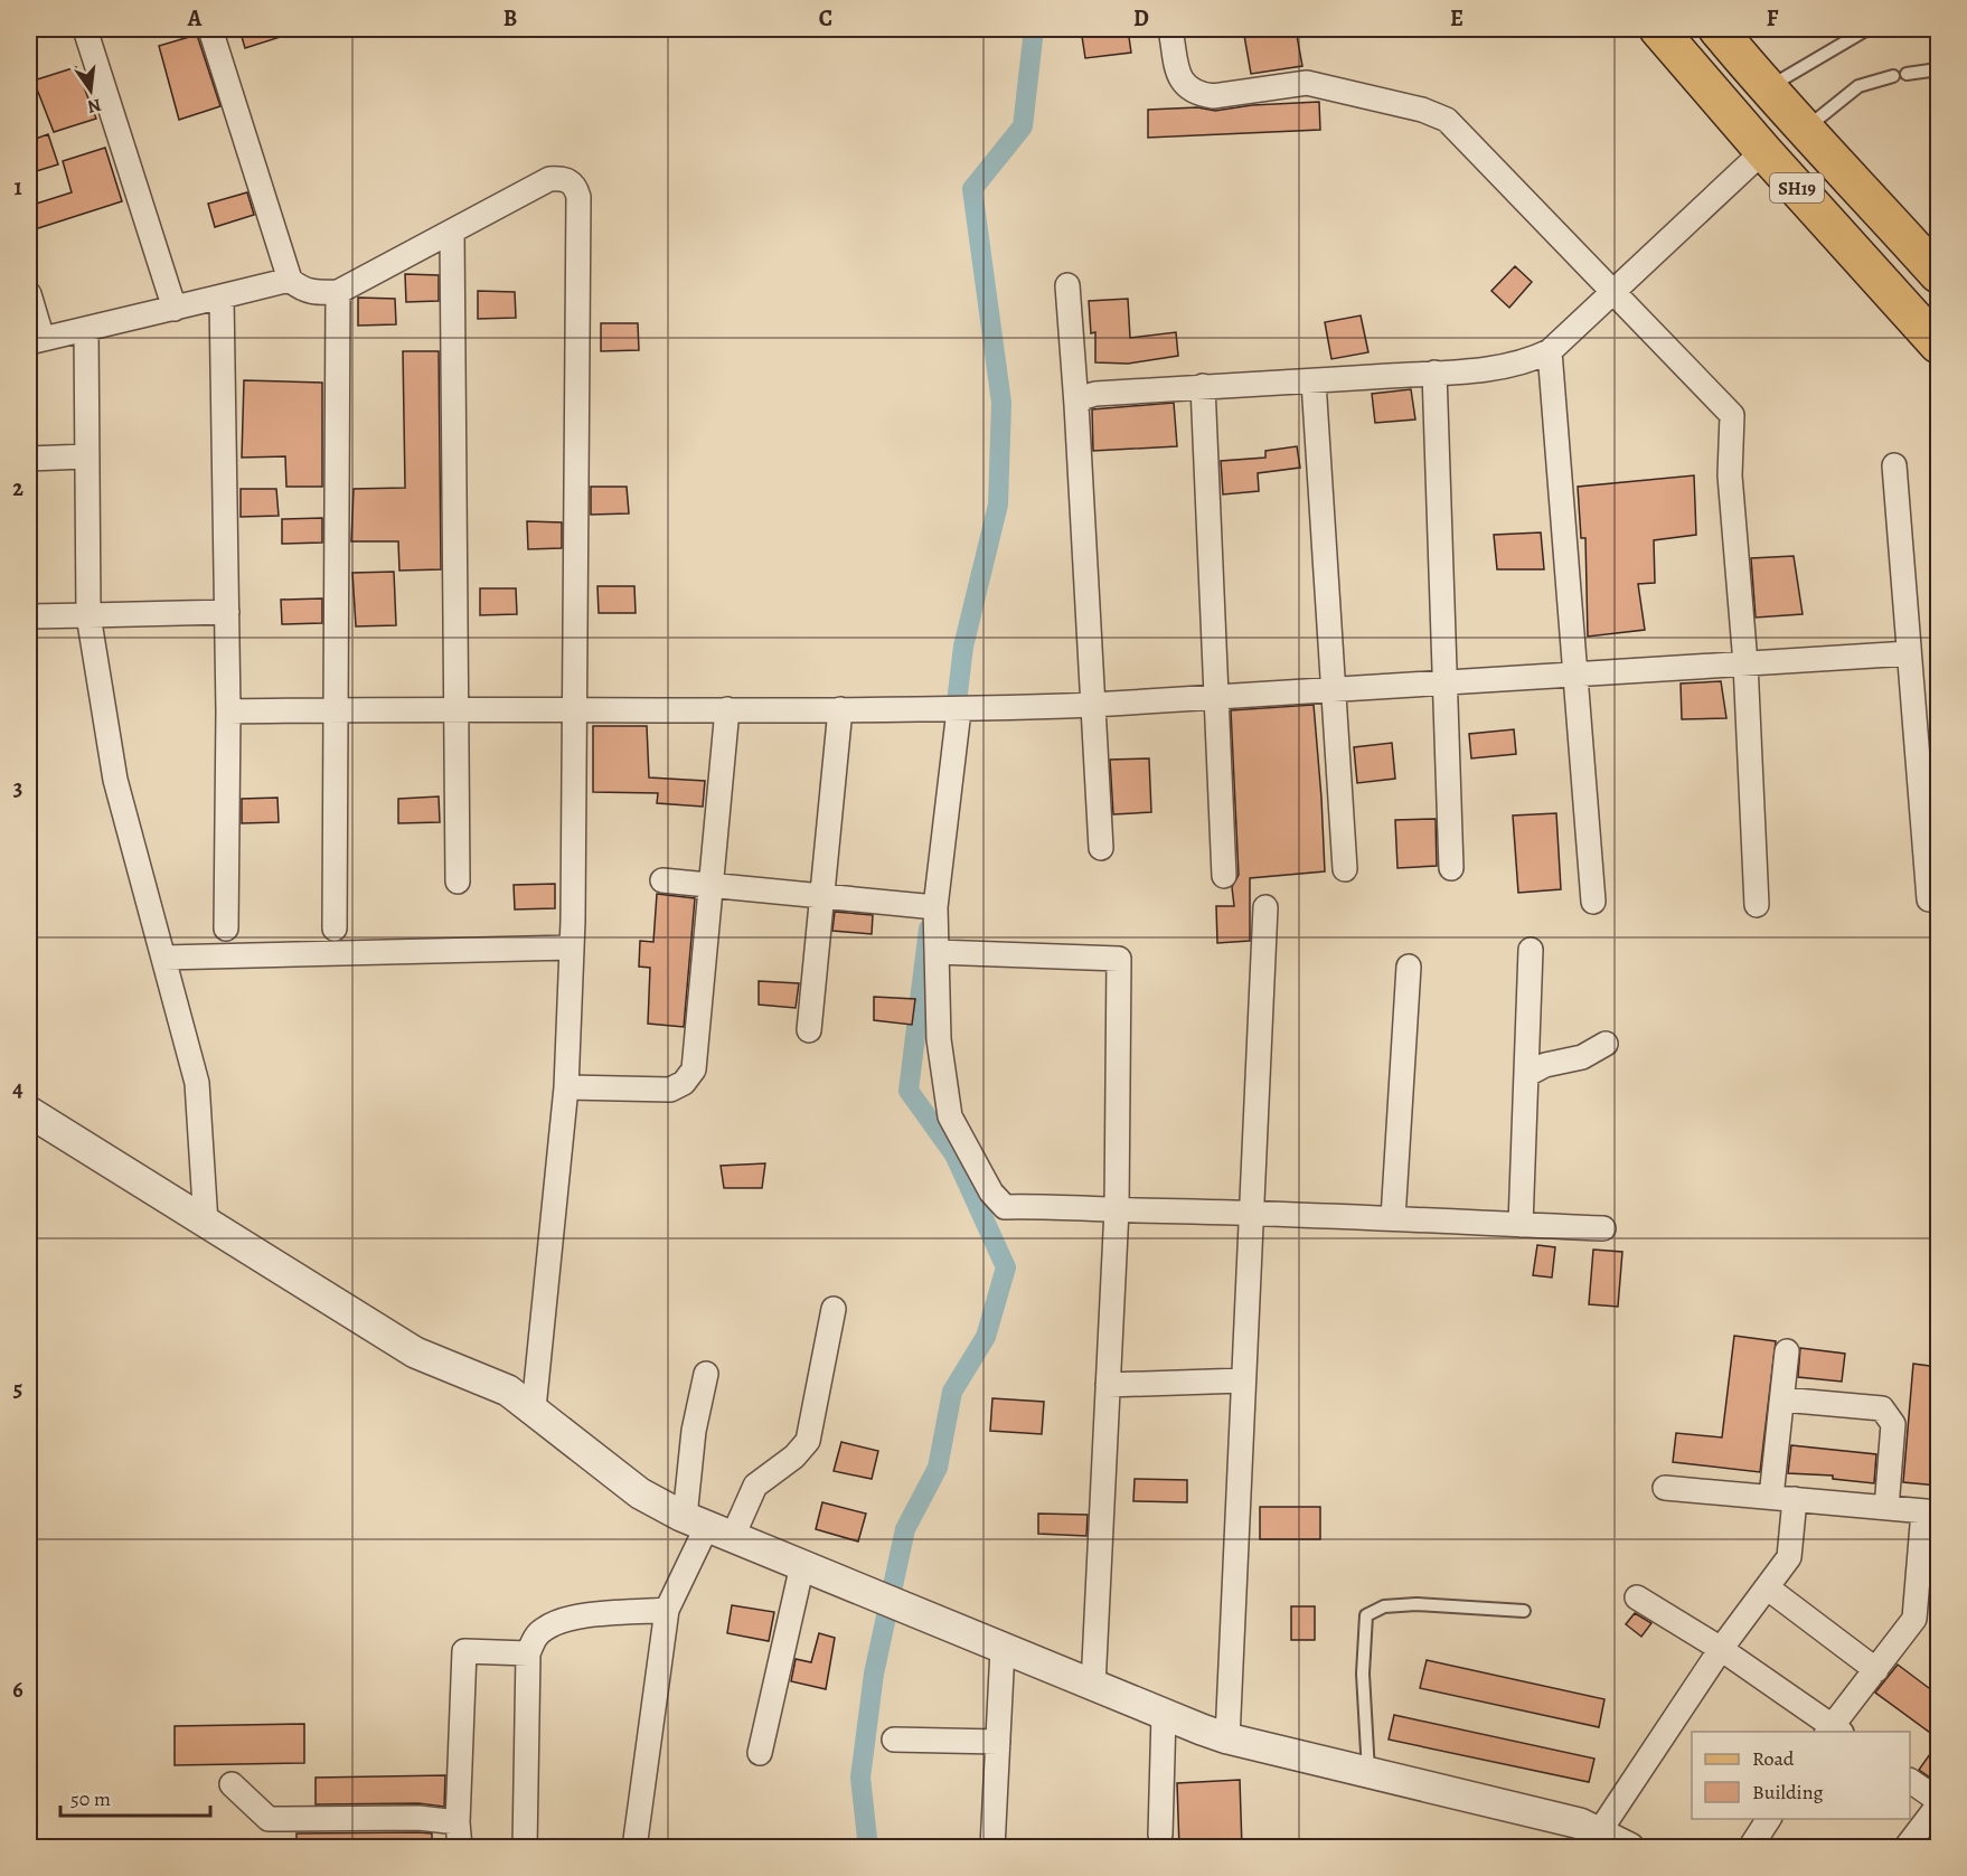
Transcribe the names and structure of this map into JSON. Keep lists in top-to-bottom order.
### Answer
{
  "streets": {
    "main road": ["SH19"]
  },
  "legend": ["Road", "Building"],
  "scale_bar": "50 m",
  "north": "bottom",
  "grid": {
    "columns": [
      "A",
      "B",
      "C",
      "D",
      "E",
      "F"
    ],
    "rows": [
      "1",
      "2",
      "3",
      "4",
      "5",
      "6"
    ]
  }
}
